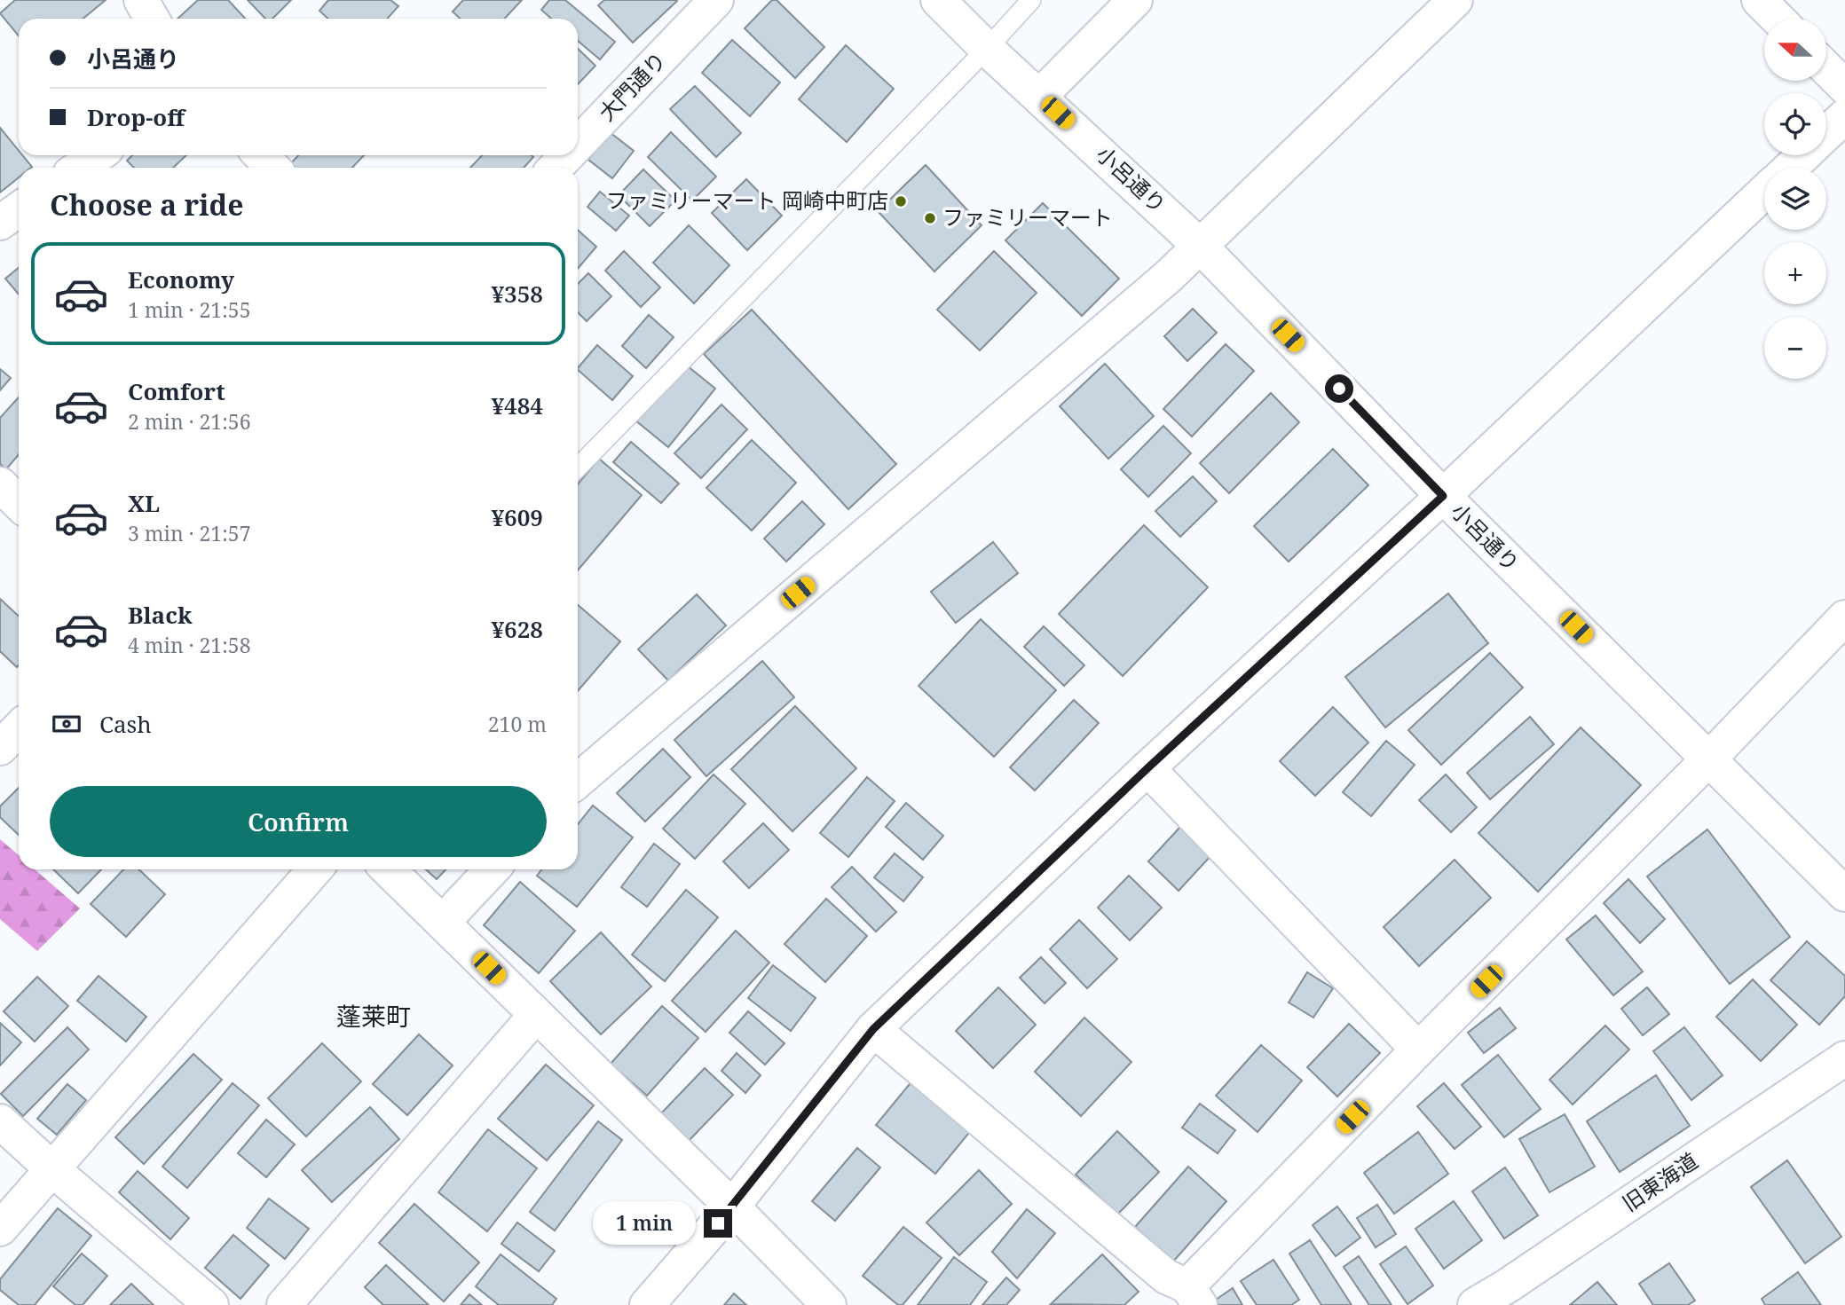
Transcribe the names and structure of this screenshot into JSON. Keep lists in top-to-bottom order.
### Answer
{
  "streets": {
    "street": ["大門通り", "小呂通り", "旧東海道"]
  },
  "districts": ["蓬莱町"],
  "places": ["ファミリーマート 岡崎中町店", "ファミリーマート"],
  "north": "left",
  "page": {
    "map_buttons": ["+", "−"],
    "banner": ["小呂通り", "Drop-off"],
    "heading": "Choose a ride",
    "list": [
      {
        "name": "Economy",
        "note": "1 min · 21:55",
        "value": "¥358"
      },
      {
        "name": "Comfort",
        "note": "2 min · 21:56",
        "value": "¥484"
      },
      {
        "name": "XL",
        "note": "3 min · 21:57",
        "value": "¥609"
      },
      {
        "name": "Black",
        "note": "4 min · 21:58",
        "value": "¥628"
      }
    ],
    "pay": ["Cash", "210 m"],
    "buttons": "Confirm",
    "bubble": "1 min"
  }
}
